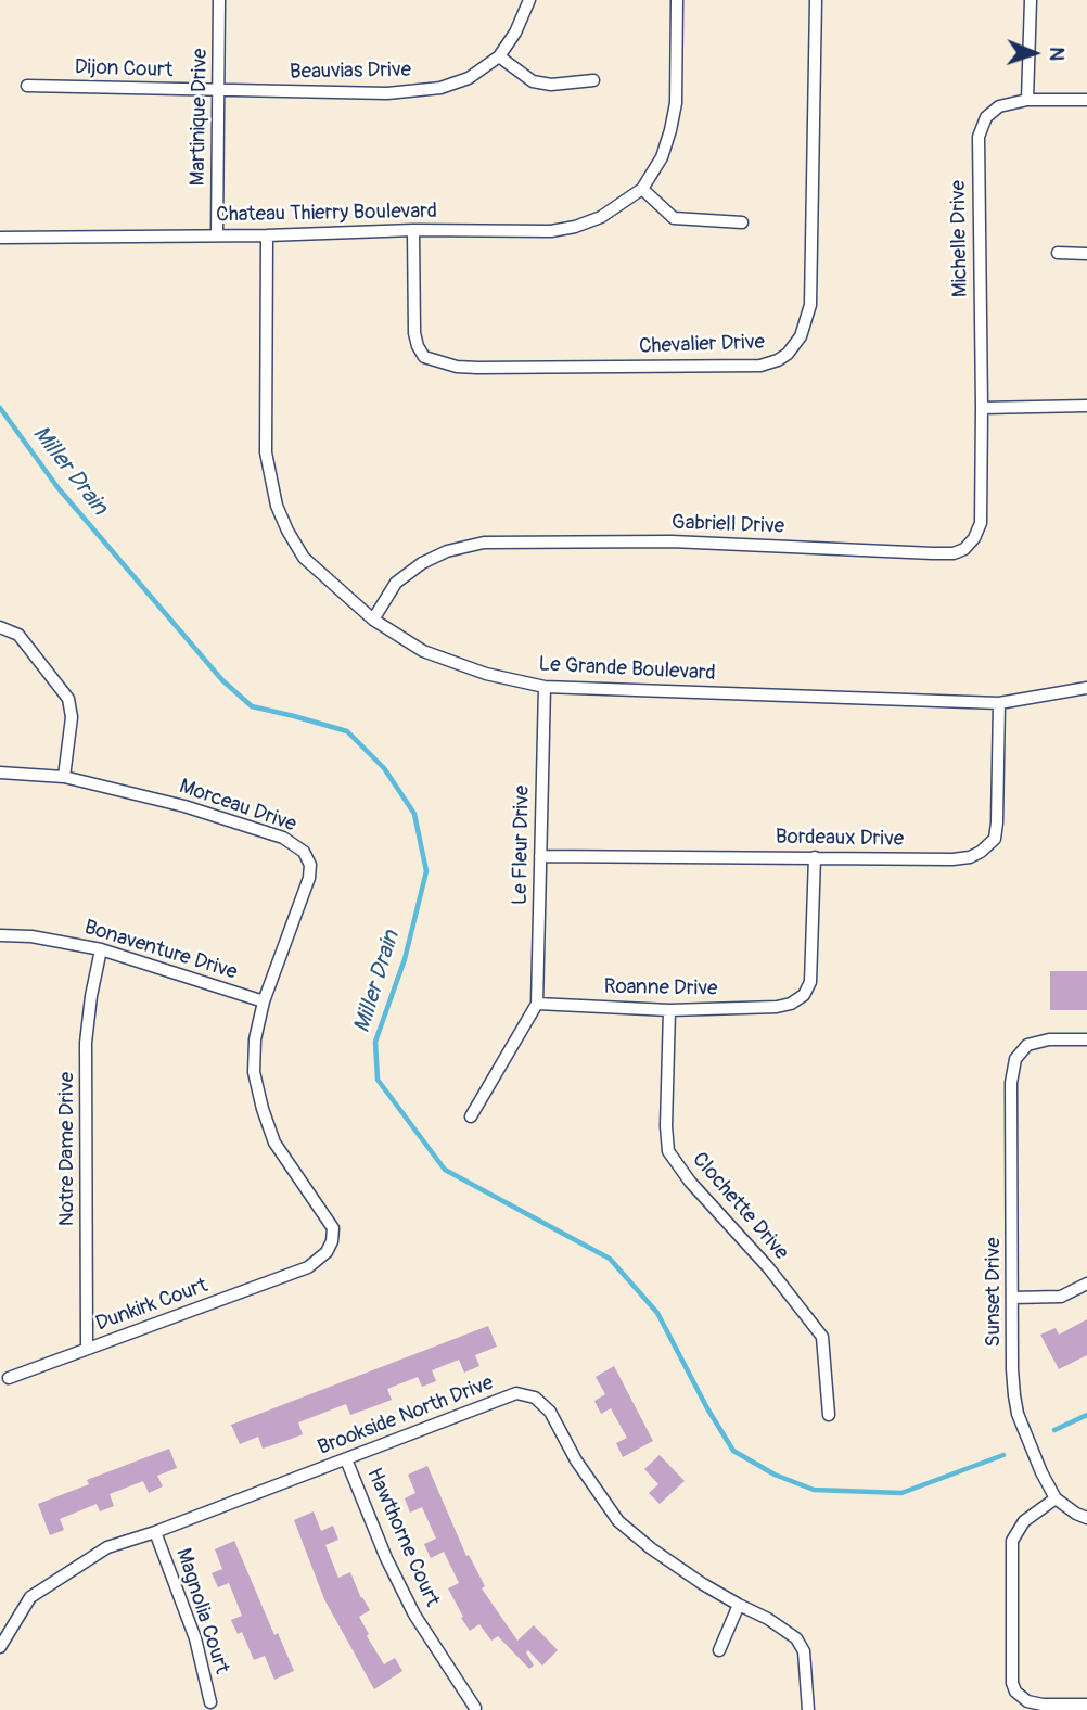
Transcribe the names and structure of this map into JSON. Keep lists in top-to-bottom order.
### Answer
{
  "streets": {
    "street": [
      "Dijon Court",
      "Beauvias Drive",
      "Martinique Drive",
      "Chateau Thierry Boulevard",
      "Michelle Drive",
      "Chevalier Drive",
      "Gabriell Drive",
      "Le Grande Boulevard",
      "Morceau Drive",
      "Bordeaux Drive",
      "Le Fleur Drive",
      "Bonaventure Drive",
      "Roanne Drive",
      "Notre Dame Drive",
      "Clochette Drive",
      "Sunset Drive",
      "Dunkirk Court",
      "Brookside North Drive",
      "Hawthorne Court",
      "Magnolia Court"
    ]
  },
  "crossings": [
    ["Dijon Court", "Beauvias Drive"],
    ["Dijon Court", "Martinique Drive"],
    ["Beauvias Drive", "Martinique Drive"],
    ["Martinique Drive", "Chateau Thierry Boulevard"],
    ["Chateau Thierry Boulevard", "Chevalier Drive"],
    ["Chateau Thierry Boulevard", "Le Grande Boulevard"],
    ["Michelle Drive", "Gabriell Drive"],
    ["Gabriell Drive", "Le Grande Boulevard"],
    ["Le Grande Boulevard", "Bordeaux Drive"],
    ["Le Grande Boulevard", "Le Fleur Drive"],
    ["Morceau Drive", "Bonaventure Drive"],
    ["Morceau Drive", "Dunkirk Court"],
    ["Bordeaux Drive", "Le Fleur Drive"],
    ["Bordeaux Drive", "Roanne Drive"],
    ["Le Fleur Drive", "Roanne Drive"],
    ["Bonaventure Drive", "Notre Dame Drive"],
    ["Roanne Drive", "Clochette Drive"],
    ["Notre Dame Drive", "Dunkirk Court"],
    ["Brookside North Drive", "Hawthorne Court"],
    ["Brookside North Drive", "Magnolia Court"]
  ],
  "water": ["Miller Drain"],
  "north": "right"
}
